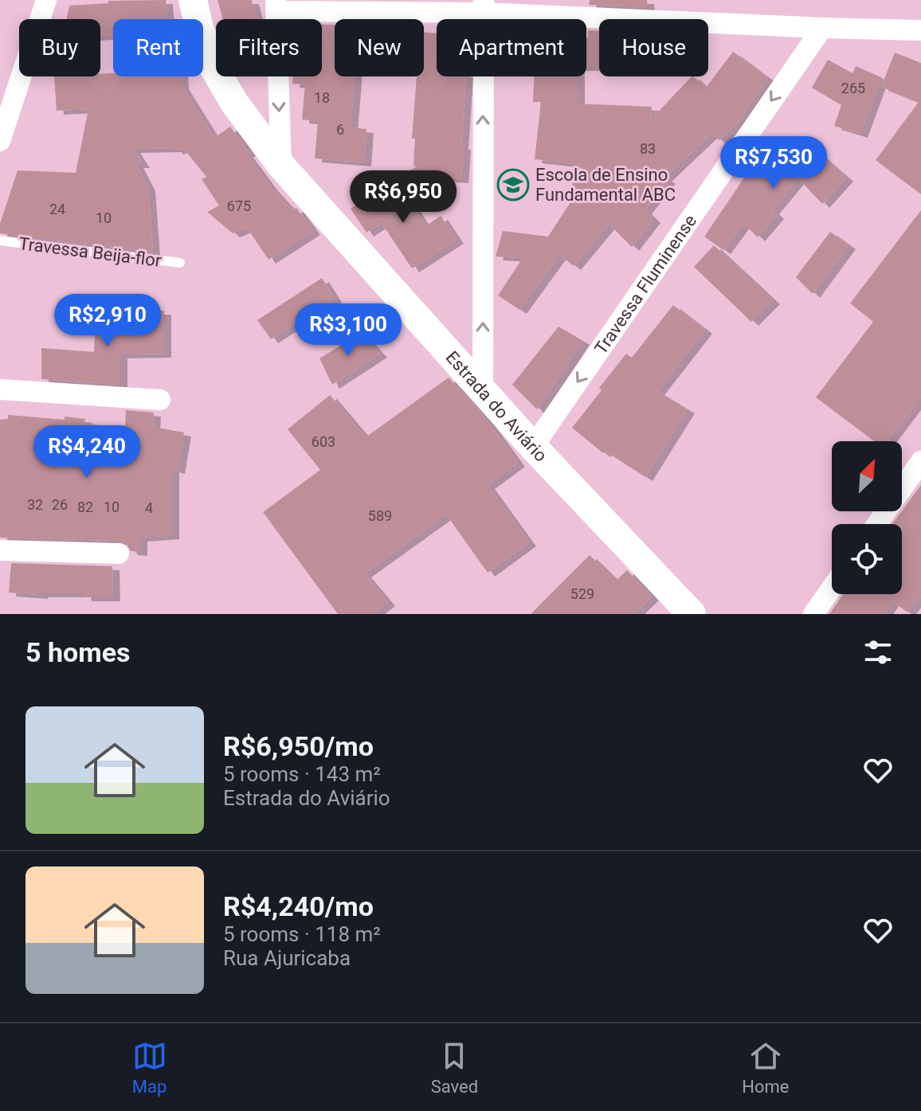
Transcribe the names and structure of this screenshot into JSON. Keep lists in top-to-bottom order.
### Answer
{
  "streets": {
    "street": ["Travessa Fluminense", "Estrada do Aviário"],
    "lane": ["Travessa Beija-flor"]
  },
  "crossings": [
    ["Travessa Fluminense", "Estrada do Aviário"]
  ],
  "one_way": ["Travessa Fluminense"],
  "places": {
    "school or university": ["Escola de Ensino Fundamental ABC"]
  },
  "house_numbers": [
    "265",
    "18",
    "6",
    "83",
    "675",
    "24",
    "10",
    "603",
    "32",
    "26",
    "82",
    "10",
    "4",
    "589",
    "529"
  ],
  "north": "top right",
  "page": {
    "chip": [
      "Buy",
      "Rent",
      "Filters",
      "New",
      "Apartment",
      "House"
    ],
    "price": [
      "R$7,530",
      "R$6,950",
      "R$2,910",
      "R$3,100",
      "R$4,240"
    ],
    "heading": "5 homes",
    "list": [
      {
        "name": "R$6,950/mo",
        "note": "5 rooms · 143 m² · Estrada do Aviário"
      },
      {
        "name": "R$4,240/mo",
        "note": "5 rooms · 118 m² · Rua Ajuricaba"
      }
    ],
    "tabs": ["Map", "Saved", "Home"]
  }
}
